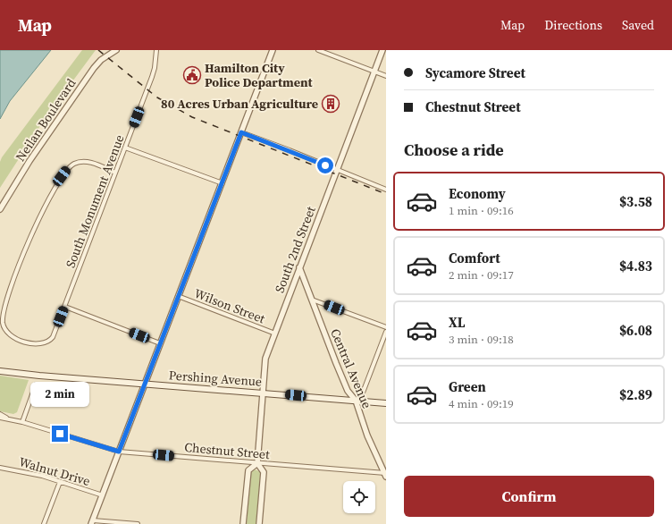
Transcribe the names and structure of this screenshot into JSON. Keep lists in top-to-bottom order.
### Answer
{
  "streets": {
    "main road": ["Pershing Avenue"],
    "street": [
      "Neilan Boulevard",
      "South Monument Avenue",
      "South 2nd Street",
      "Wilson Street",
      "Central Avenue",
      "Chestnut Street",
      "Walnut Drive"
    ]
  },
  "crossings": [
    ["South 2nd Street", "Wilson Street"],
    ["South 2nd Street", "Central Avenue"],
    ["South 2nd Street", "Pershing Avenue"],
    ["South 2nd Street", "Chestnut Street"],
    ["Central Avenue", "Pershing Avenue"],
    ["Central Avenue", "Chestnut Street"]
  ],
  "places": {
    "public building": ["Hamilton City Police Department"],
    "building": ["80 Acres Urban Agriculture"]
  },
  "page": {
    "header": "Map",
    "nav": ["Map", "Directions", "Saved"],
    "banner": ["Sycamore Street", "Chestnut Street"],
    "heading": "Choose a ride",
    "list": [
      {
        "name": "Economy",
        "note": "1 min · 09:16",
        "value": "$3.58"
      },
      {
        "name": "Comfort",
        "note": "2 min · 09:17",
        "value": "$4.83"
      },
      {
        "name": "XL",
        "note": "3 min · 09:18",
        "value": "$6.08"
      },
      {
        "name": "Green",
        "note": "4 min · 09:19",
        "value": "$2.89"
      }
    ],
    "bubble": "2 min",
    "buttons": "Confirm"
  }
}
